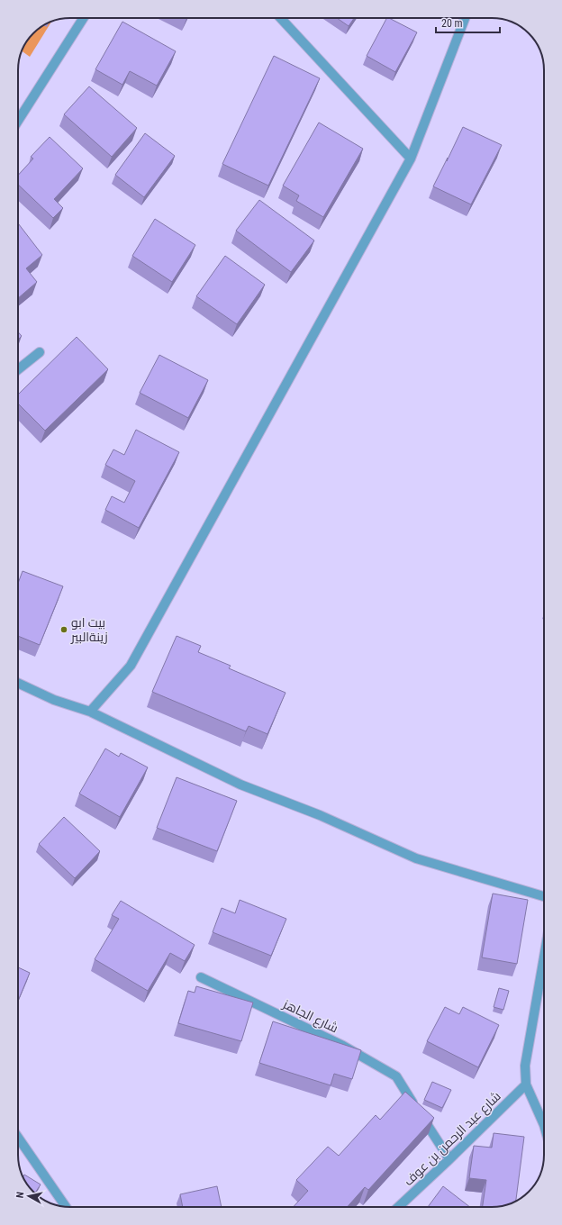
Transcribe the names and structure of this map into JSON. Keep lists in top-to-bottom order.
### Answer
{
  "streets": {
    "street": ["شارع الجاهز", "شارع عبد الرحمن بن عوف"]
  },
  "crossings": [
    ["شارع الجاهز", "شارع عبد الرحمن بن عوف"]
  ],
  "places": ["بيت ابو زينةالبير"],
  "scale_bar": "20 m",
  "north": "left"
}
